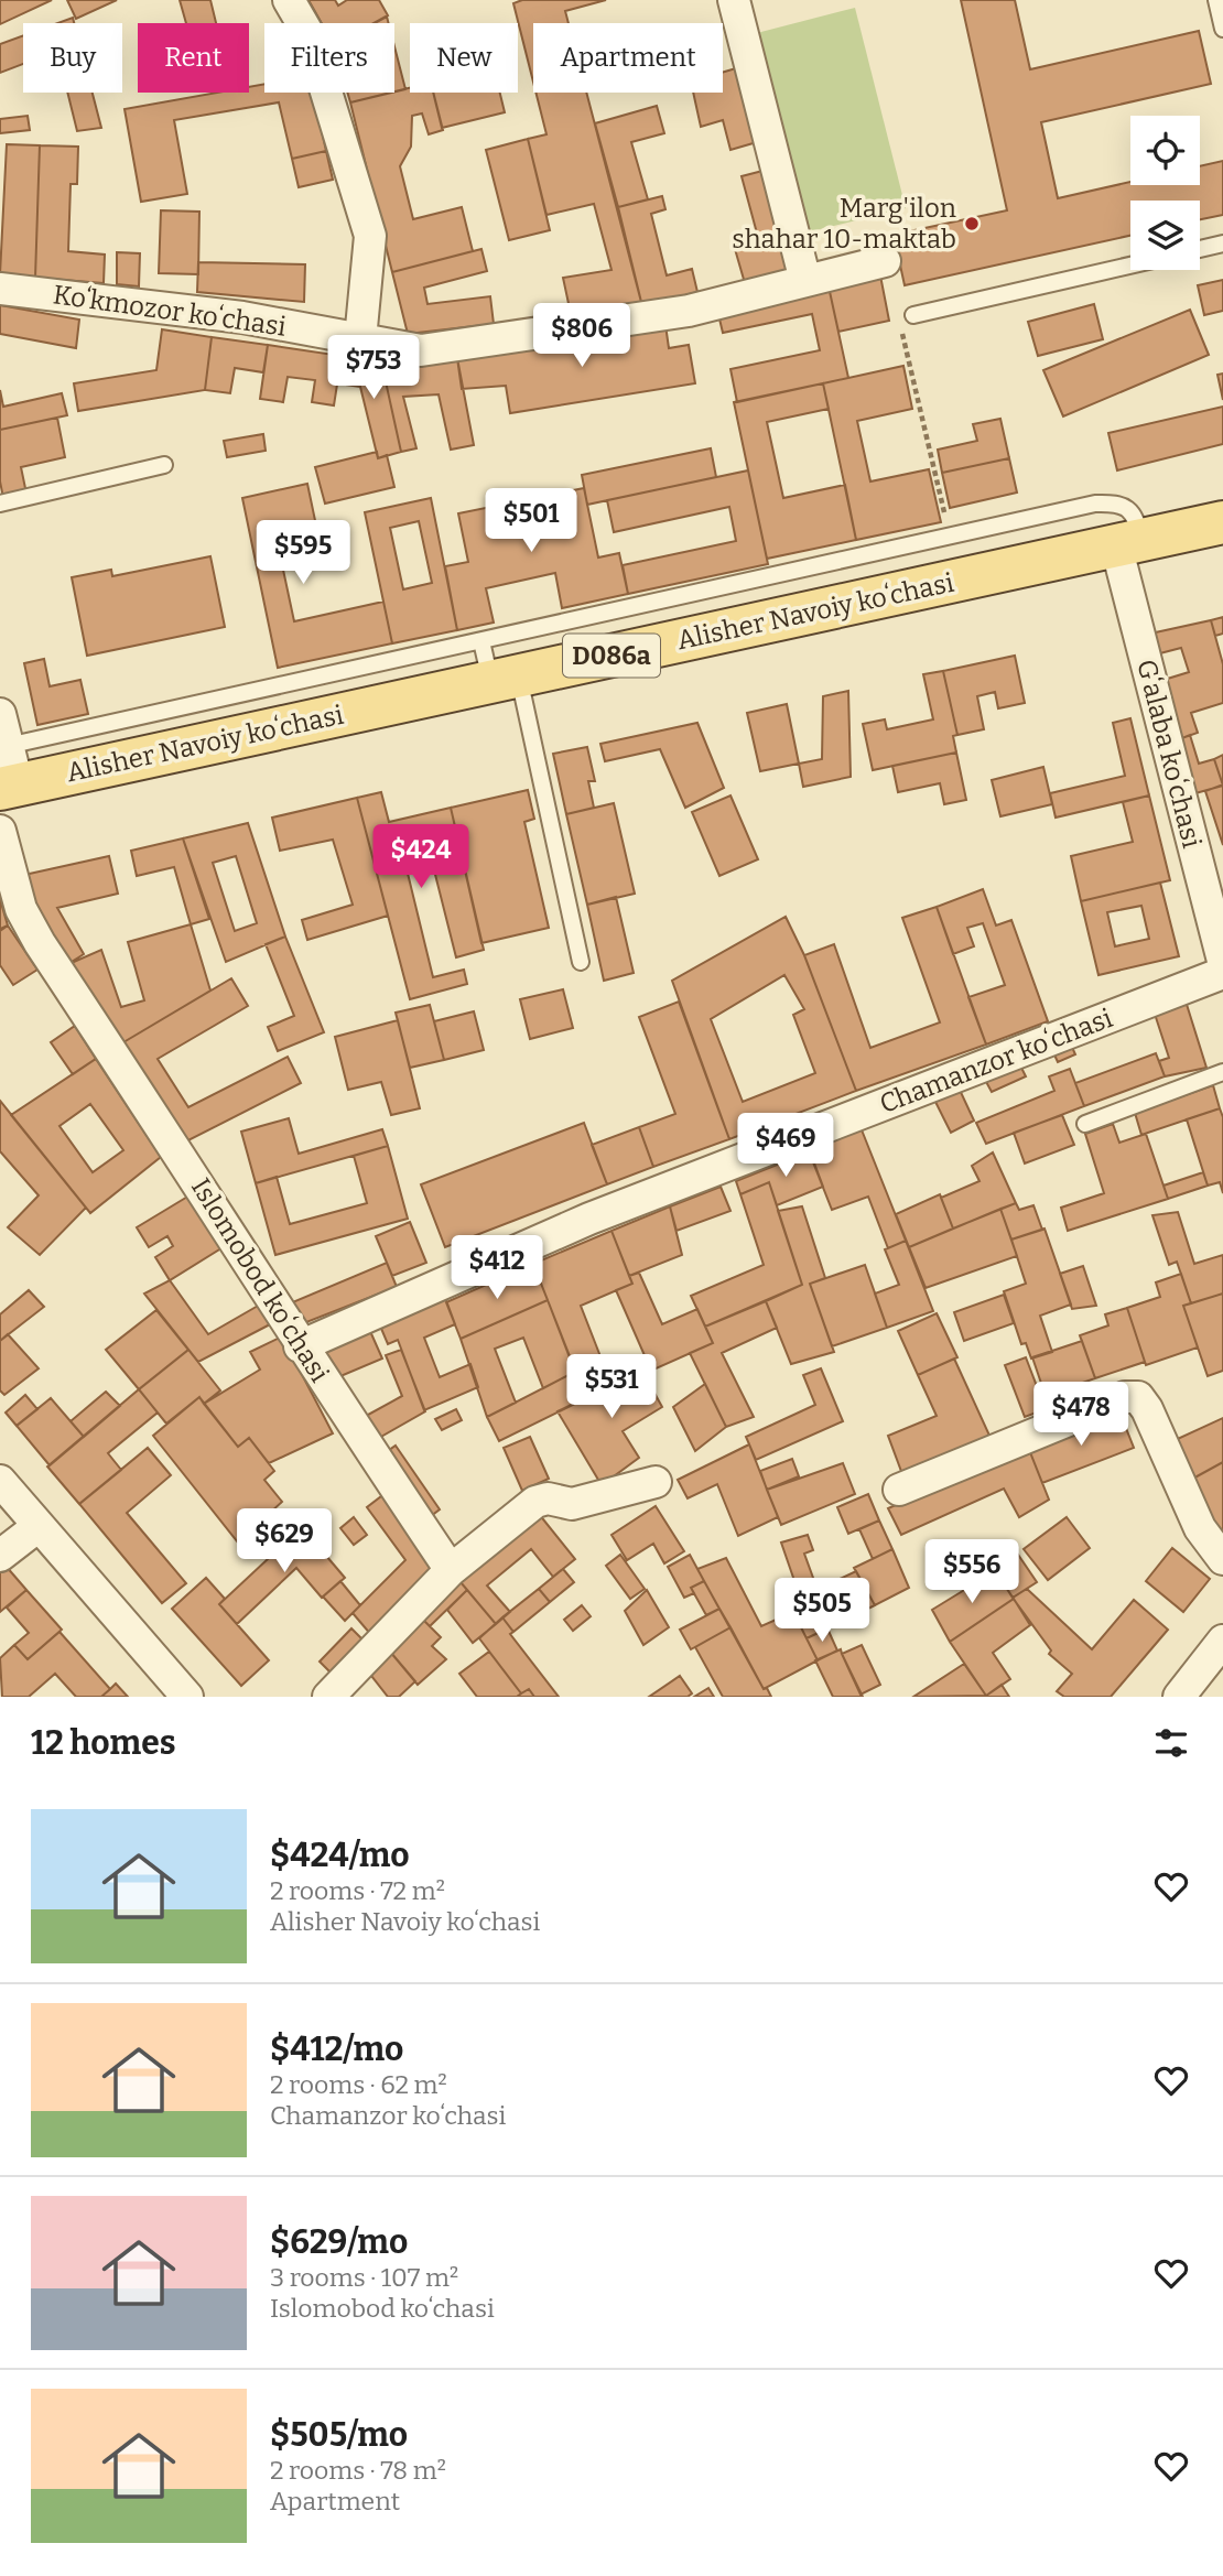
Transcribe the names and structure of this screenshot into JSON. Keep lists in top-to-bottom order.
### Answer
{
  "streets": {
    "main road": ["Alisher Navoiy koʻchasi", "D086a"],
    "street": [
      "Koʻkmozor koʻchasi",
      "Gʻalaba koʻchasi",
      "Chamanzor koʻchasi",
      "Islomobod koʻchasi"
    ]
  },
  "crossings": [
    ["Alisher Navoiy koʻchasi", "Gʻalaba koʻchasi"],
    ["Chamanzor koʻchasi", "Islomobod koʻchasi"]
  ],
  "places": ["Marg'ilon shahar 10-maktab"],
  "page": {
    "chip": [
      "Buy",
      "Rent",
      "Filters",
      "New",
      "Apartment"
    ],
    "price": [
      "$806",
      "$753",
      "$501",
      "$595",
      "$424",
      "$469",
      "$412",
      "$531",
      "$478",
      "$629",
      "$556",
      "$505"
    ],
    "heading": "12 homes",
    "list": [
      {
        "name": "$424/mo",
        "note": "2 rooms · 72 m² · Alisher Navoiy koʻchasi"
      },
      {
        "name": "$412/mo",
        "note": "2 rooms · 62 m² · Chamanzor koʻchasi"
      },
      {
        "name": "$629/mo",
        "note": "3 rooms · 107 m² · Islomobod koʻchasi"
      },
      {
        "name": "$505/mo",
        "note": "2 rooms · 78 m² · Apartment"
      }
    ]
  }
}
